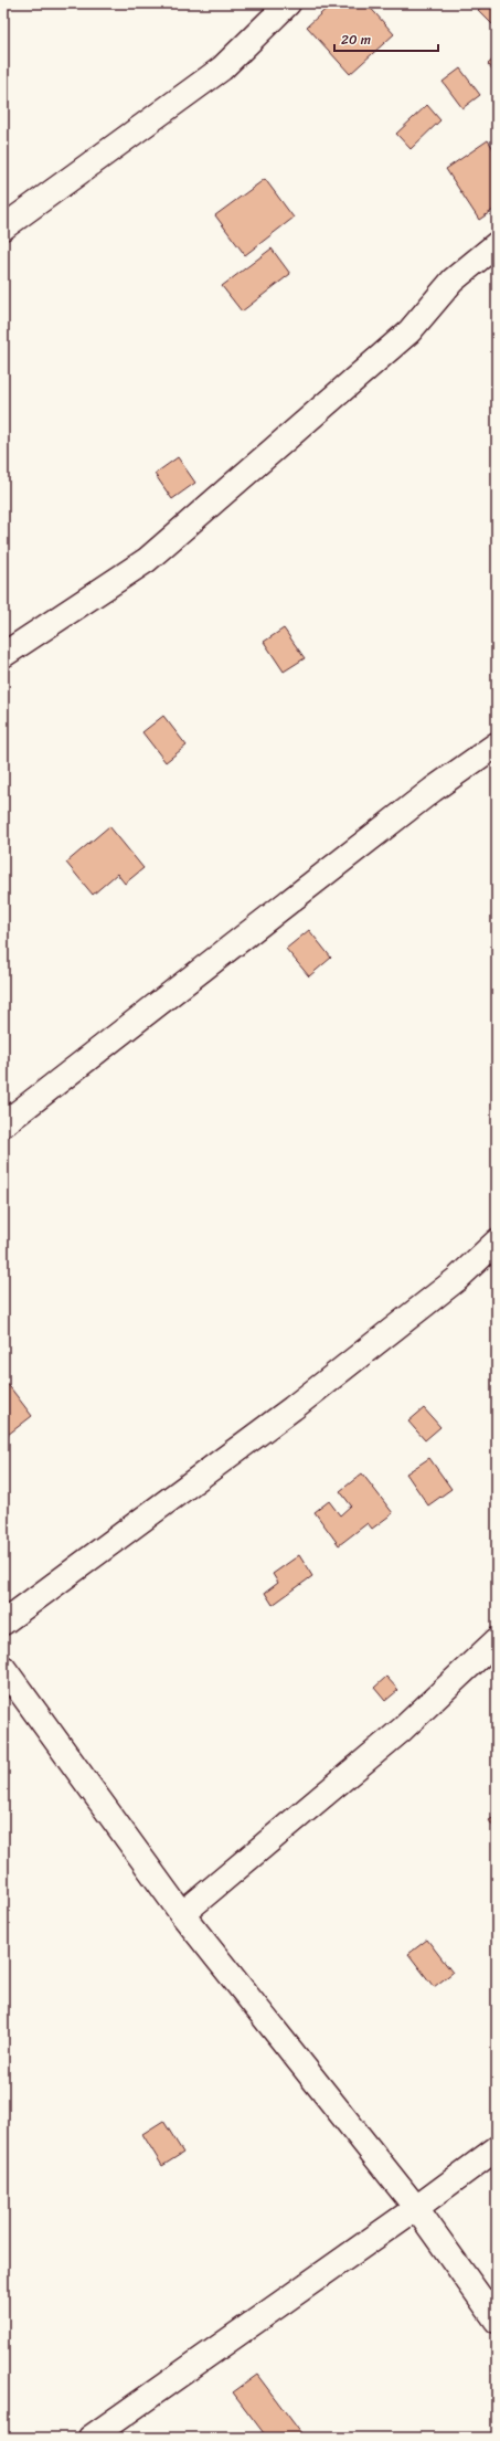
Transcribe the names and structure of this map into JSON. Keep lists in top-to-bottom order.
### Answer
{
  "scale_bar": "20 m"
}
